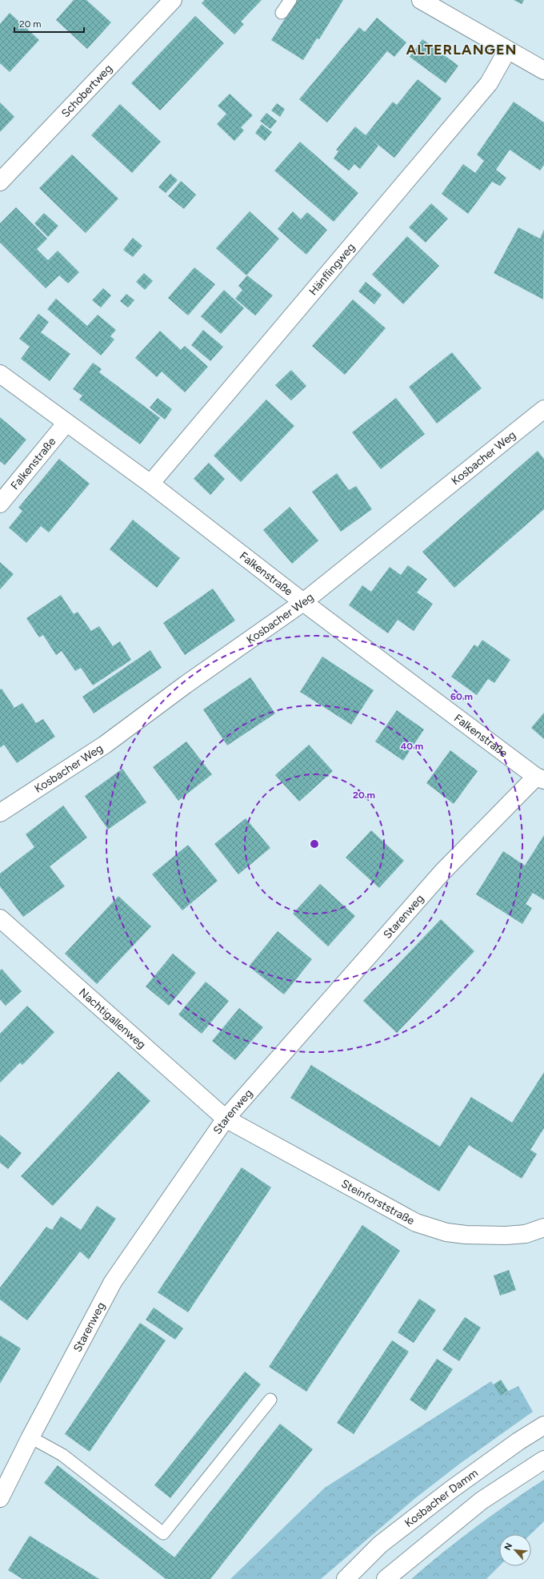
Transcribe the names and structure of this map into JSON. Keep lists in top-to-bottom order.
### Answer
{
  "streets": {
    "street": [
      "Schobertweg",
      "Hänflingweg",
      "Kosbacher Weg",
      "Falkenstraße",
      "Starenweg",
      "Nachtigallenweg",
      "Steinforststraße",
      "Kosbacher Damm"
    ]
  },
  "crossings": [
    ["Hänflingweg", "Falkenstraße"],
    ["Kosbacher Weg", "Falkenstraße"],
    ["Falkenstraße", "Starenweg"],
    ["Starenweg", "Nachtigallenweg"],
    ["Starenweg", "Steinforststraße"],
    ["Nachtigallenweg", "Steinforststraße"]
  ],
  "districts": ["ALTERLANGEN"],
  "scale_bar": "20 m",
  "north": "top left",
  "rings": ["60 m", "40 m", "20 m"]
}
